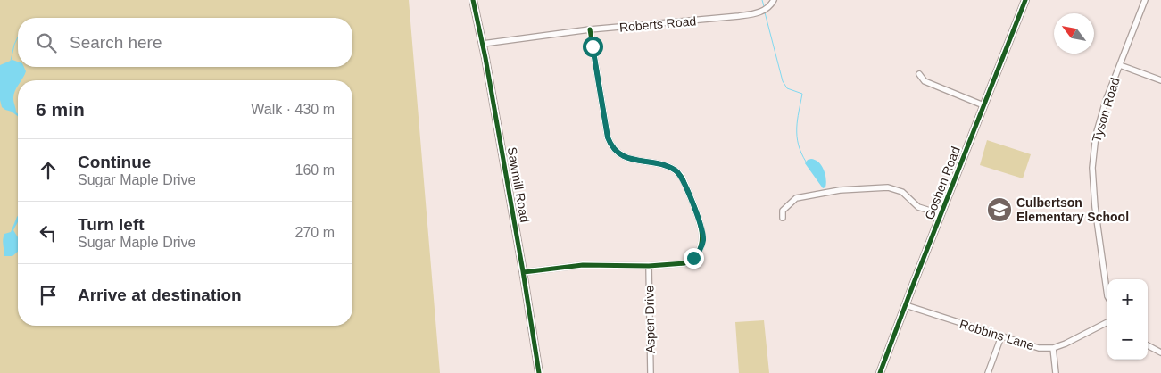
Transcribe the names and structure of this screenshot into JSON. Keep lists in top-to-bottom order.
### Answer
{
  "streets": {
    "street": [
      "Roberts Road",
      "Tyson Road",
      "Goshen Road",
      "Sawmill Road",
      "Aspen Drive",
      "Robbins Lane"
    ]
  },
  "crossings": [
    ["Roberts Road", "Sawmill Road"],
    ["Goshen Road", "Robbins Lane"]
  ],
  "places": {
    "school or university": ["Culbertson Elementary School"]
  },
  "north": "top left",
  "page": {
    "search": "Search here",
    "heading": ["6 min", "Walk · 430 m"],
    "list": [
      ["Continue", "Sugar Maple Drive", "160 m"],
      ["Turn left", "Sugar Maple Drive", "270 m"],
      "Arrive at destination"
    ],
    "map_buttons": ["+", "−"]
  }
}
